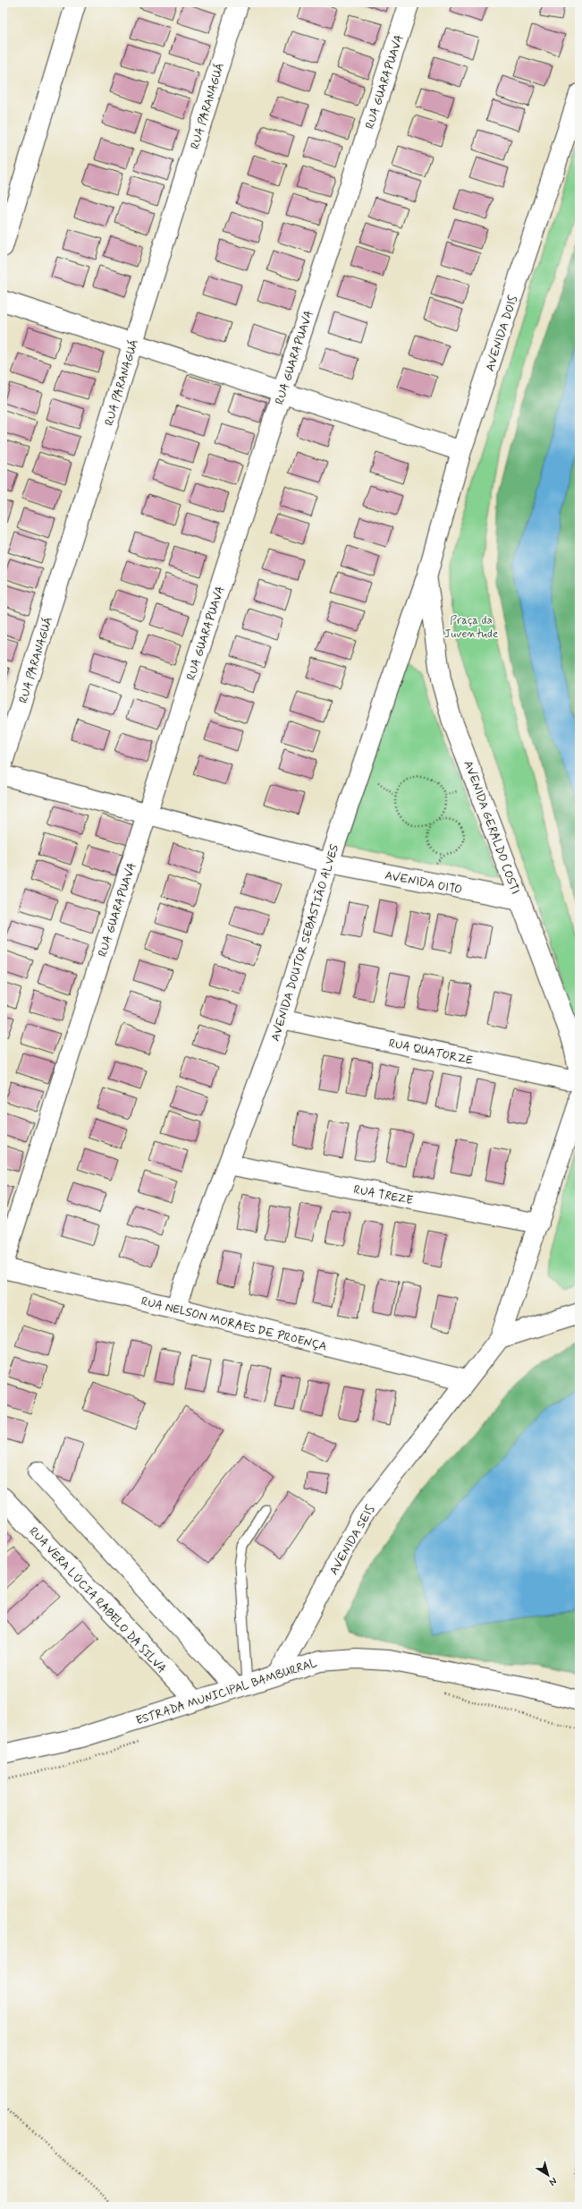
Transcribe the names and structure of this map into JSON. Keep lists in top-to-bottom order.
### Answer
{
  "streets": {
    "street": [
      "RUA GUARAPUAVA",
      "RUA PARANAGUÁ",
      "AVENIDA DOIS",
      "AVENIDA GERALDO COSTI",
      "AVENIDA OITO",
      "AVENIDA DOUTOR SEBASTIÃO ALVES",
      "RUA QUATORZE",
      "RUA TREZE",
      "RUA NELSON MORAES DE PROENÇA",
      "AVENIDA SEIS",
      "RUA VERA LÚCIA RABELO DA SILVA",
      "ESTRADA MUNICIPAL BAMBURRAL"
    ]
  },
  "crossings": [
    ["RUA GUARAPUAVA", "AVENIDA OITO"],
    ["AVENIDA DOIS", "AVENIDA GERALDO COSTI"],
    ["AVENIDA DOIS", "AVENIDA DOUTOR SEBASTIÃO ALVES"],
    ["AVENIDA GERALDO COSTI", "AVENIDA OITO"],
    ["AVENIDA GERALDO COSTI", "AVENIDA DOUTOR SEBASTIÃO ALVES"],
    ["AVENIDA OITO", "AVENIDA DOUTOR SEBASTIÃO ALVES"],
    ["AVENIDA DOUTOR SEBASTIÃO ALVES", "RUA QUATORZE"],
    ["AVENIDA DOUTOR SEBASTIÃO ALVES", "RUA TREZE"],
    ["AVENIDA DOUTOR SEBASTIÃO ALVES", "RUA NELSON MORAES DE PROENÇA"],
    ["RUA NELSON MORAES DE PROENÇA", "AVENIDA SEIS"],
    ["AVENIDA SEIS", "ESTRADA MUNICIPAL BAMBURRAL"],
    ["RUA VERA LÚCIA RABELO DA SILVA", "ESTRADA MUNICIPAL BAMBURRAL"]
  ],
  "parks": ["Praça da Juventude"],
  "north": "bottom right"
}
